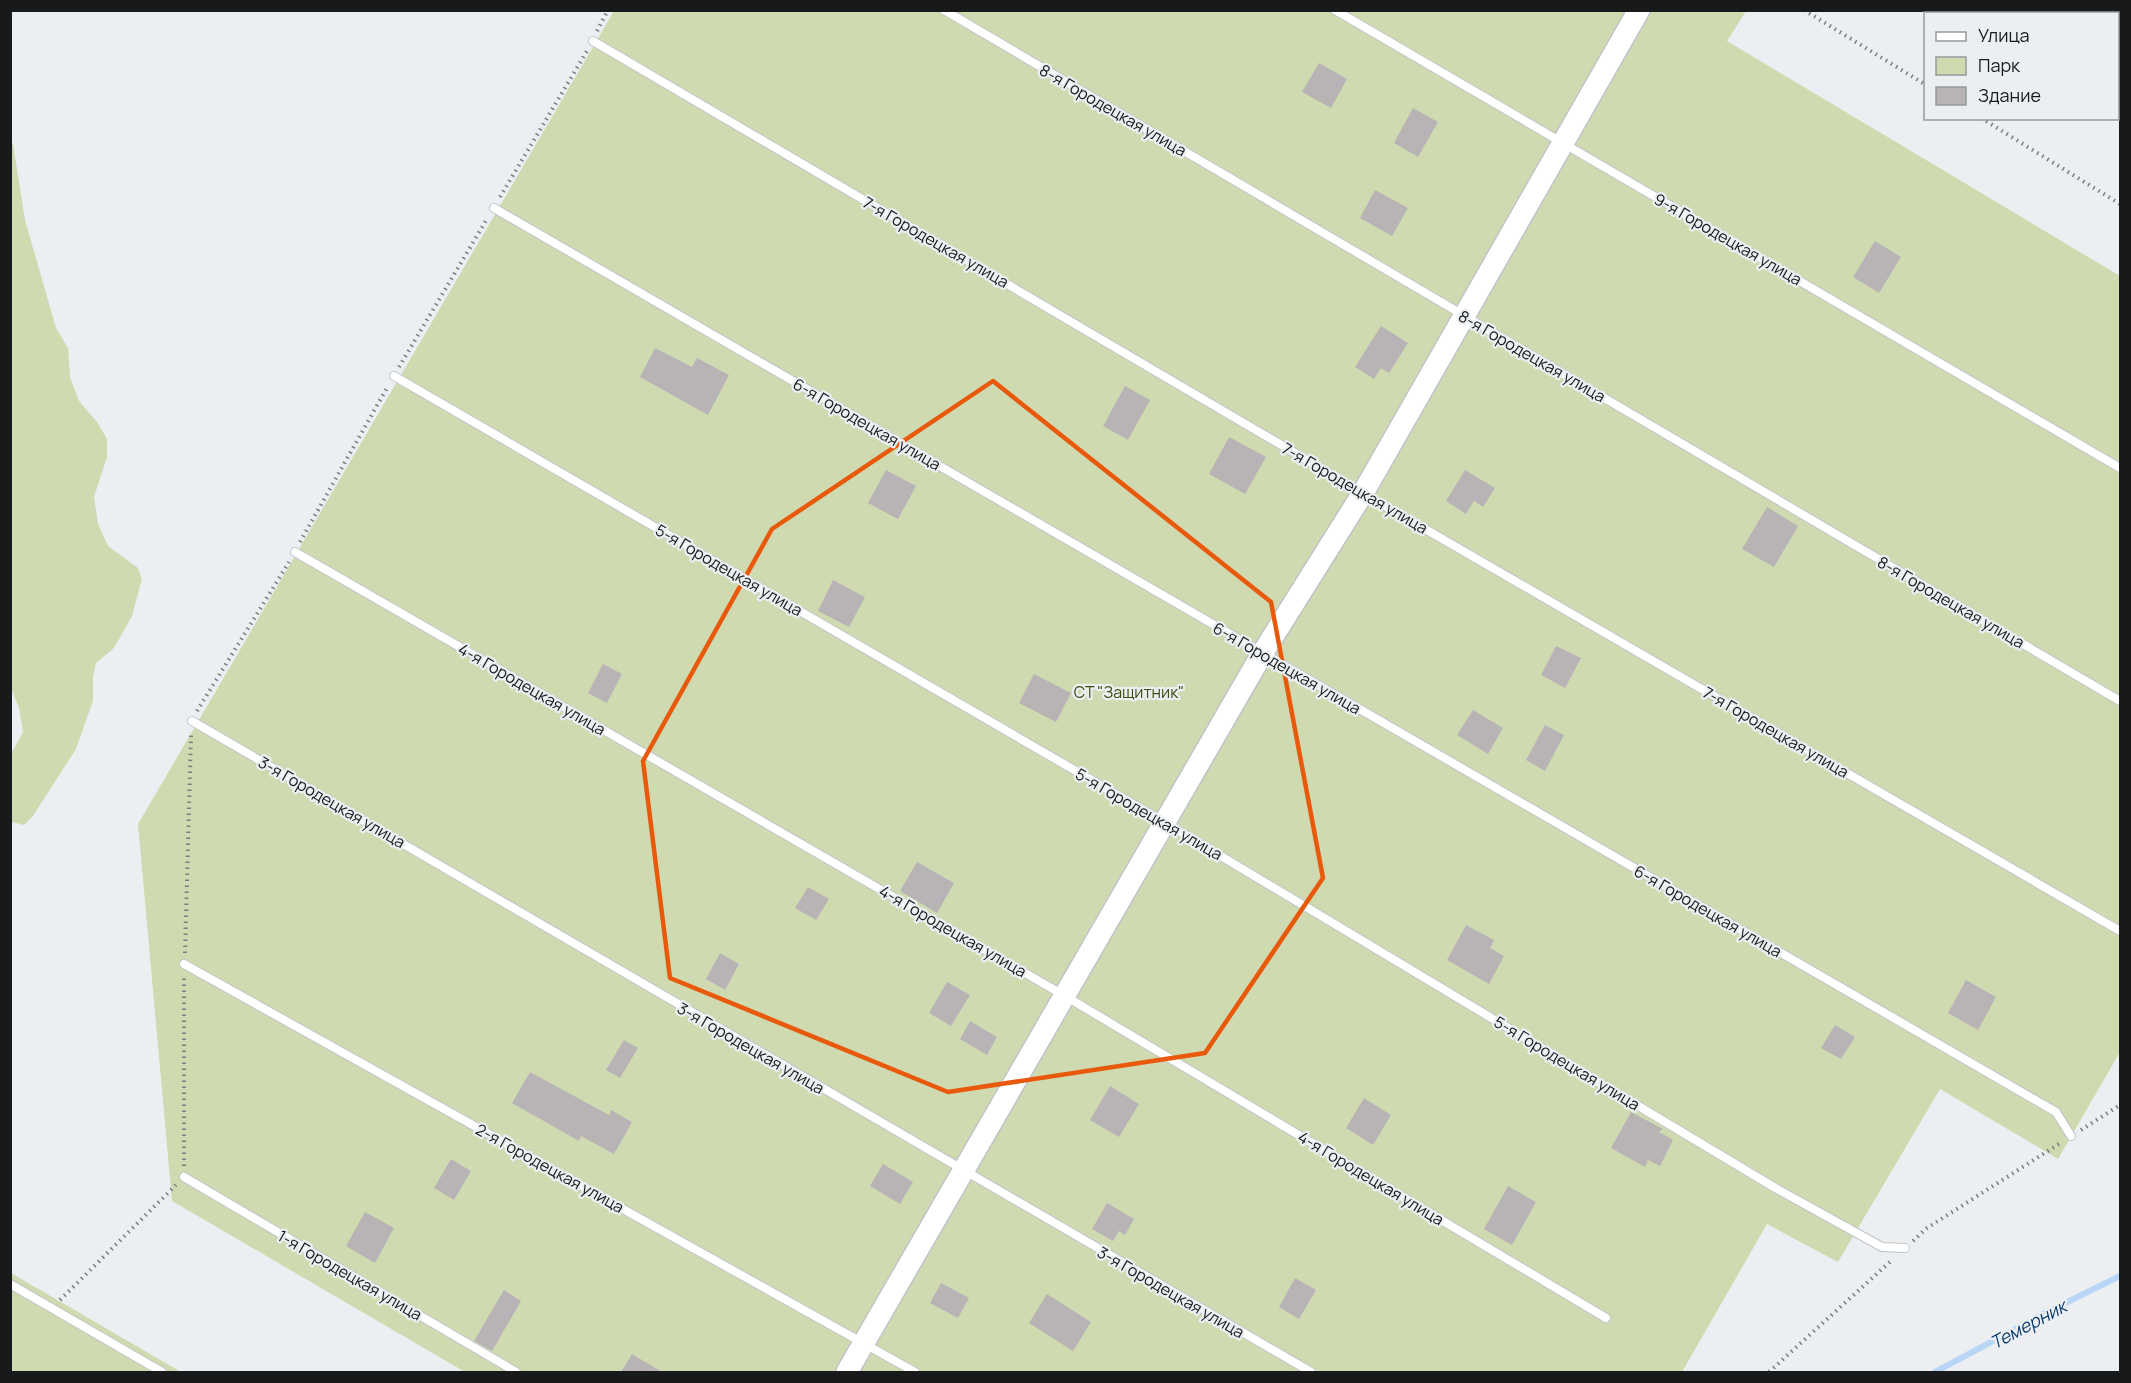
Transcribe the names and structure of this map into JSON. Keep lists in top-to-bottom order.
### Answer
{
  "streets": {
    "lane": [
      "8-я Городецкая улица",
      "9-я Городецкая улица",
      "7-я Городецкая улица",
      "6-я Городецкая улица",
      "5-я Городецкая улица",
      "4-я Городецкая улица",
      "3-я Городецкая улица",
      "2-я Городецкая улица",
      "1-я Городецкая улица"
    ]
  },
  "water": ["Темерник"],
  "parks": ["СТ \"Защитник\""],
  "legend": ["Улица", "Парк", "Здание"]
}
